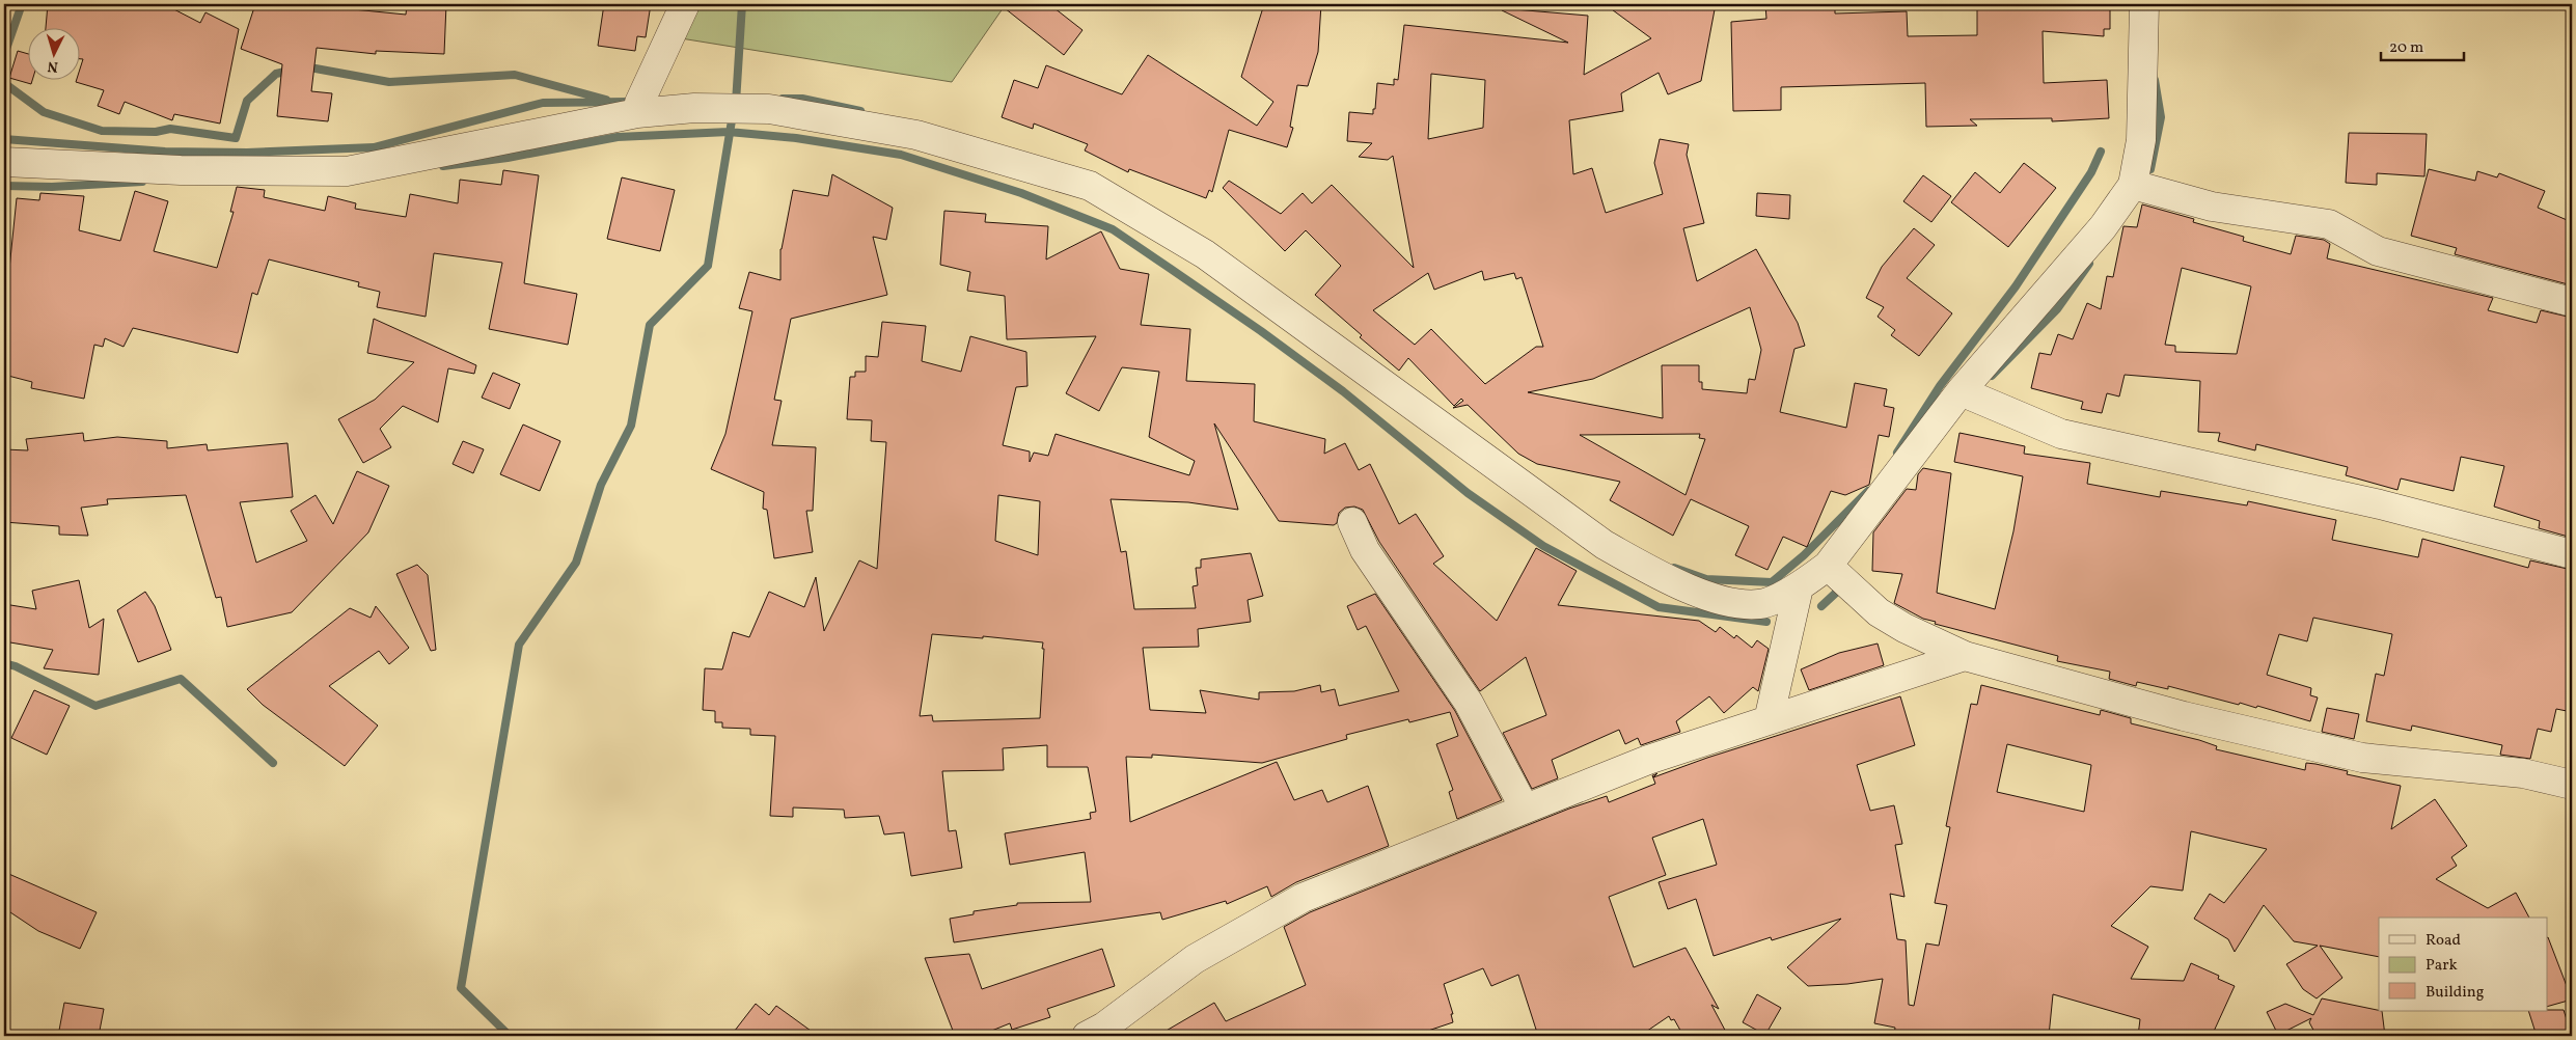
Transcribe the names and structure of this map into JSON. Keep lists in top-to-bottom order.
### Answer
{
  "legend": ["Road", "Park", "Building"],
  "scale_bar": "20 m",
  "north": "bottom"
}
